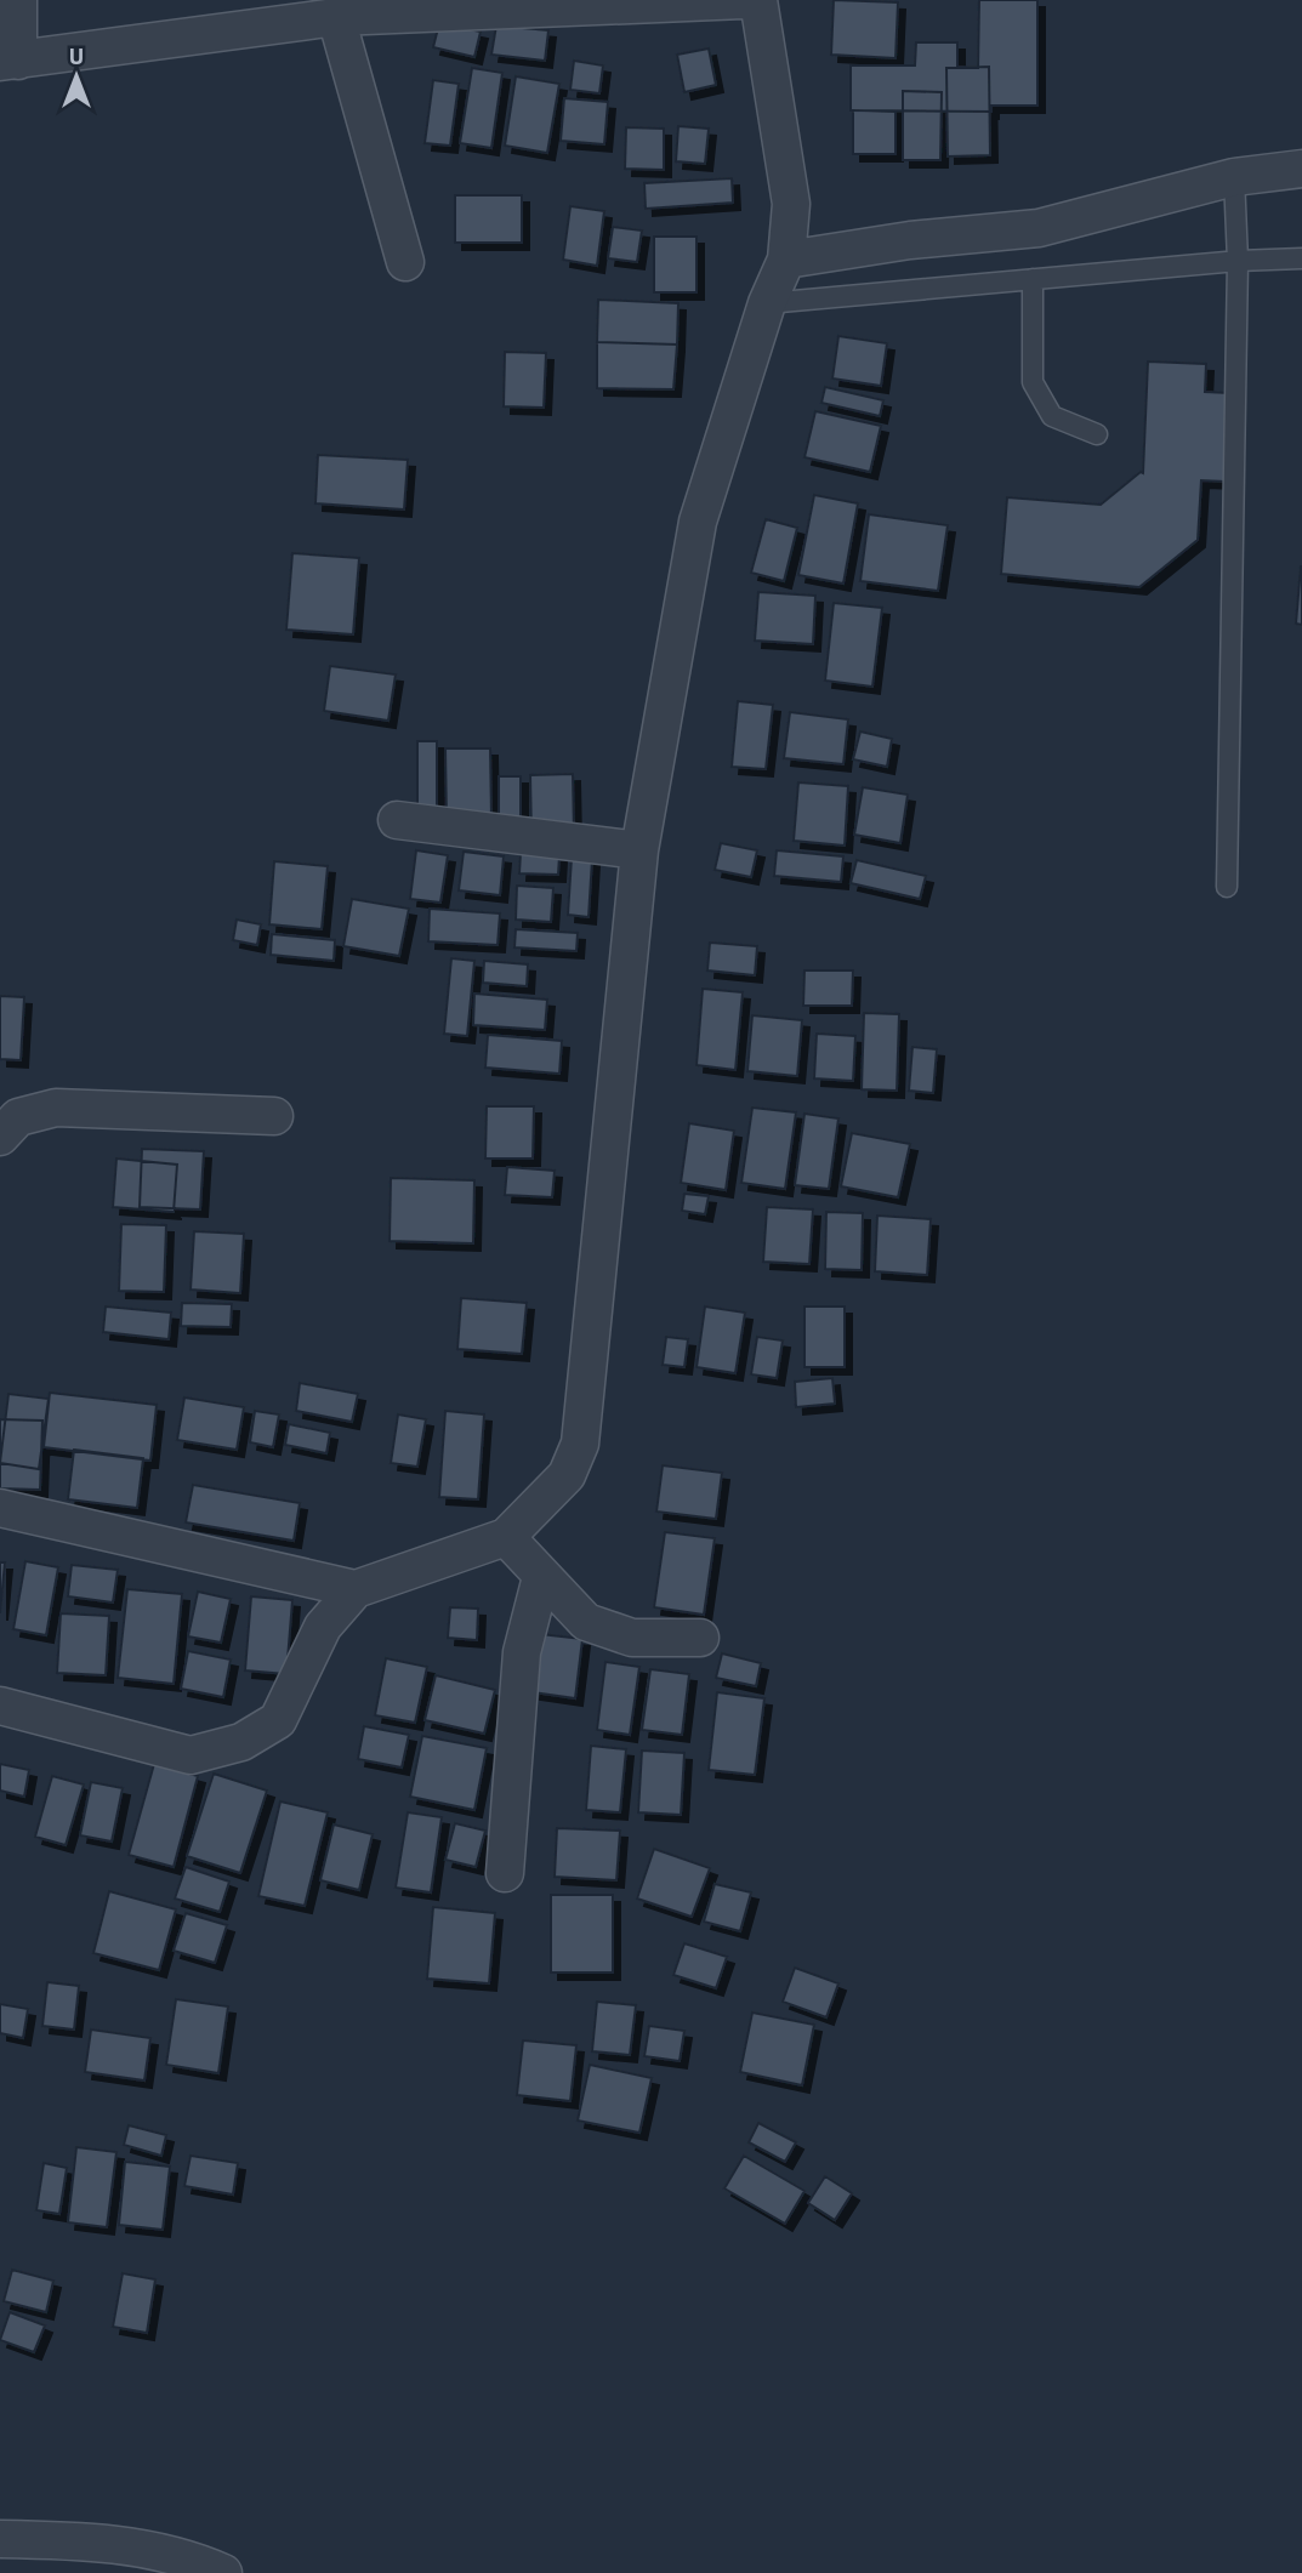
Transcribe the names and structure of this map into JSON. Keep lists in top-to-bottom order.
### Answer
{
  "north": "top"
}
